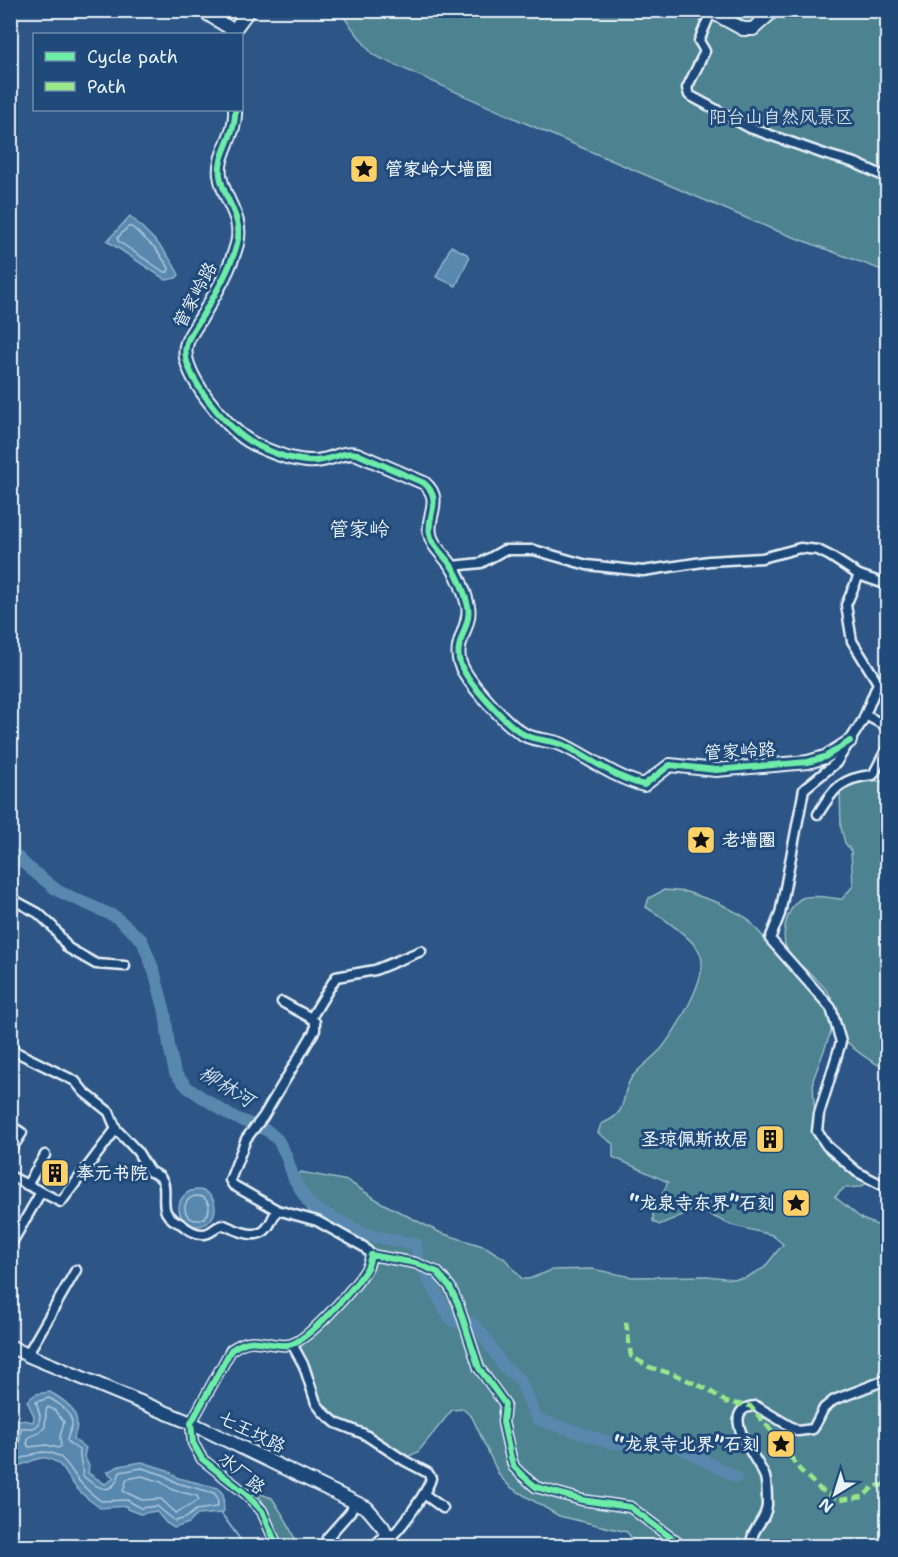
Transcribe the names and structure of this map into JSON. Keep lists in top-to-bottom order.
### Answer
{
  "streets": {
    "street": ["管家岭路", "七王坟路", "水厂路"]
  },
  "crossings": [
    ["七王坟路", "水厂路"]
  ],
  "districts": ["管家岭"],
  "water": ["柳林河"],
  "parks": ["阳台山自然风景区"],
  "places": {
    "place": [
      "管家岭大墙圈",
      "老墙圈",
      "“龙泉寺东界”石刻",
      "“龙泉寺北界”石刻"
    ],
    "building": ["圣琼佩斯故居", "奉元书院"]
  },
  "legend": ["Cycle path", "Path"],
  "north": "bottom left"
}
